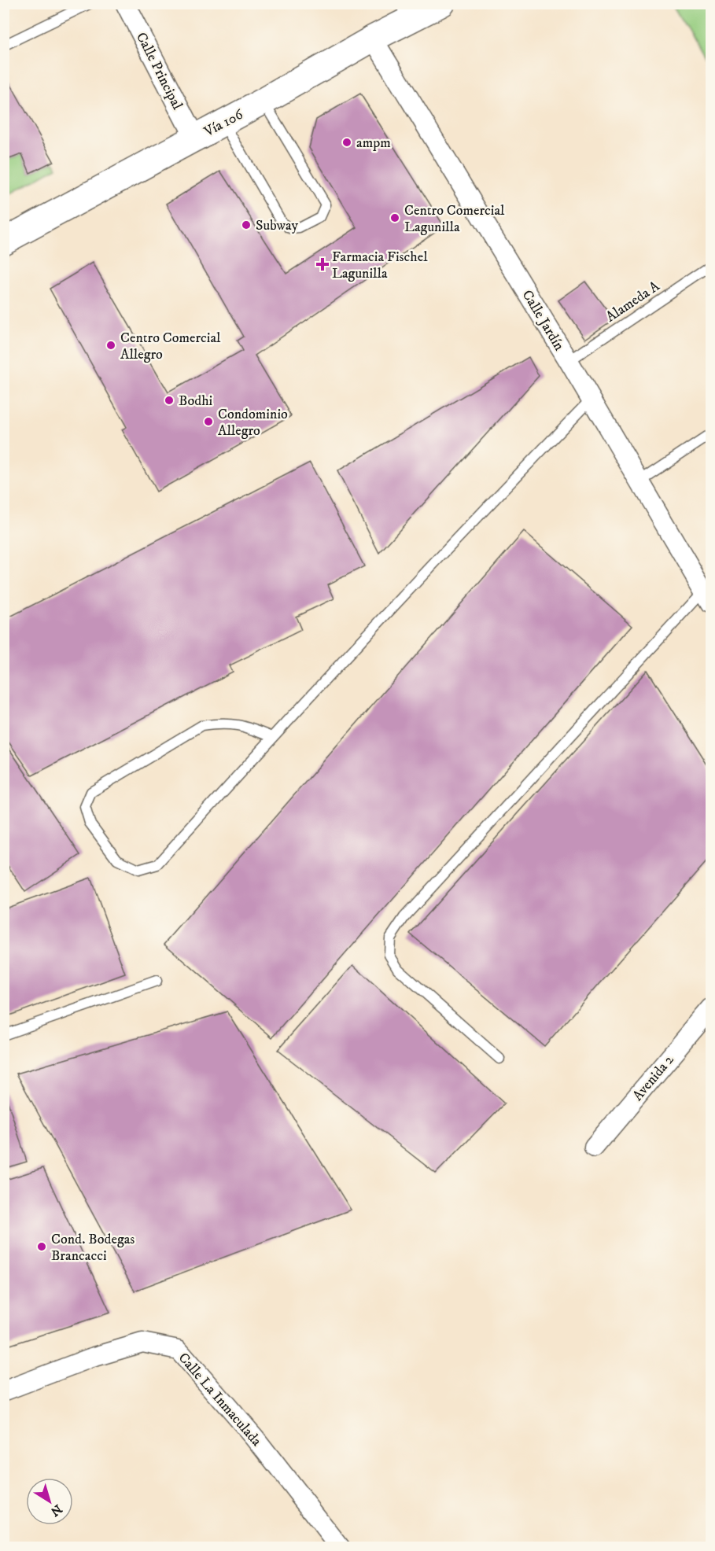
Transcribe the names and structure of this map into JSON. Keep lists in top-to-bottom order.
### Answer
{
  "streets": {
    "main road": ["Vía 106"],
    "street": [
      "Calle Principal",
      "Calle Jardín",
      "Avenida 2",
      "Calle La Inmaculada"
    ],
    "lane": ["Alameda A"]
  },
  "crossings": [
    ["Calle Principal", "Vía 106"],
    ["Vía 106", "Calle Jardín"],
    ["Alameda A", "Calle Jardín"]
  ],
  "places": {
    "other": [
      "ampm",
      "Centro Comercial Lagunilla",
      "Subway",
      "Centro Comercial Allegro",
      "Bodhi",
      "Condominio Allegro",
      "Cond. Bodegas Brancacci"
    ],
    "health": ["Farmacia Fischel Lagunilla"]
  },
  "north": "bottom right"
}
